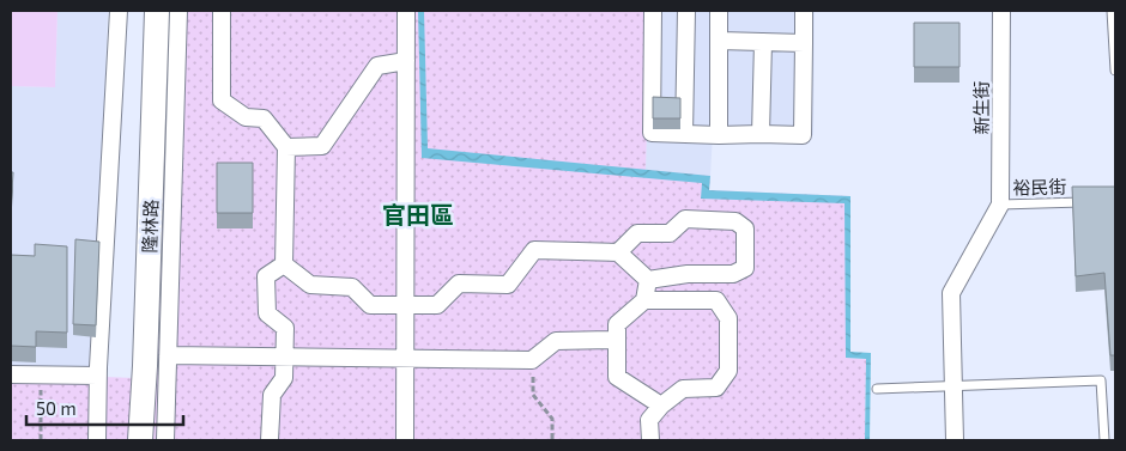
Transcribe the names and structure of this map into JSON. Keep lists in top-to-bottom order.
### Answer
{
  "streets": {
    "street": ["新生街", "隆林路"],
    "lane": ["裕民街"]
  },
  "crossings": [
    ["新生街", "裕民街"]
  ],
  "districts": ["官田區"],
  "scale_bar": "50 m"
}
